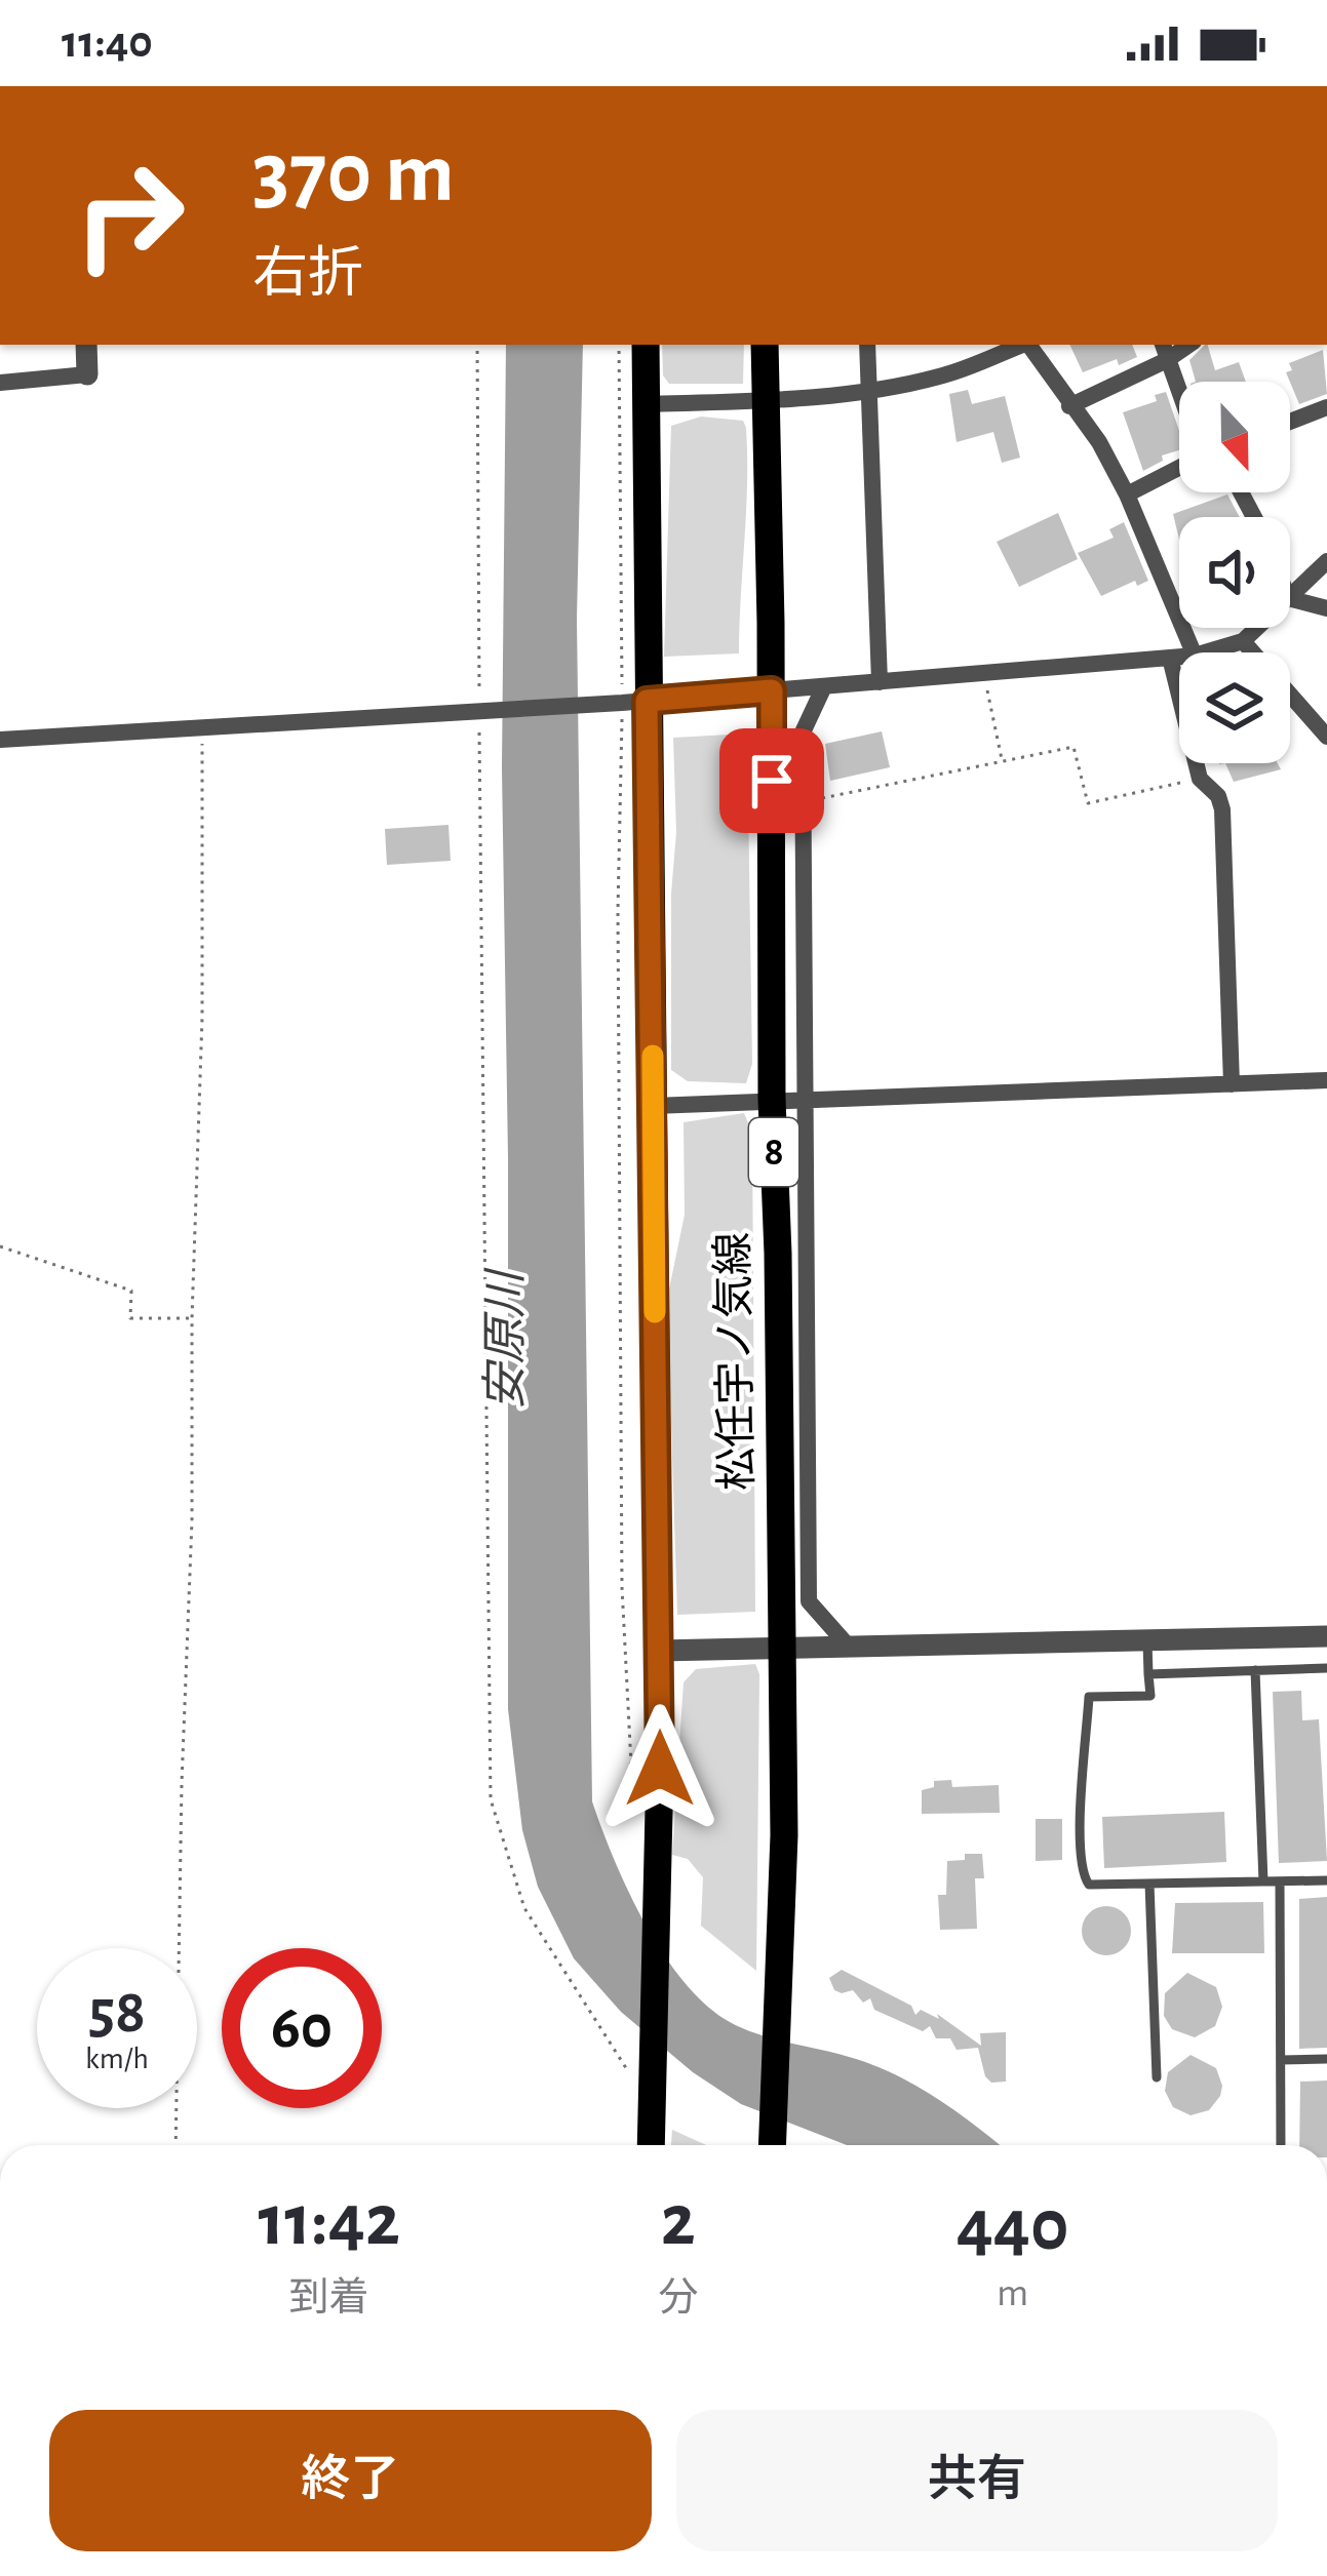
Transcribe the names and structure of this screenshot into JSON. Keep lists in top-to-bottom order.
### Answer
{
  "streets": {
    "main road": ["8", "松任宇ノ気線"]
  },
  "water": ["安原川"],
  "north": "bottom",
  "page": {
    "status": "11:40",
    "turn": ["370 m", "右折"],
    "speed": "58 km/h",
    "limit": "60",
    "eta": [
      "11:42",
      "到着",
      "2",
      "分",
      "440",
      "m"
    ],
    "buttons": ["終了", "共有"]
  }
}
